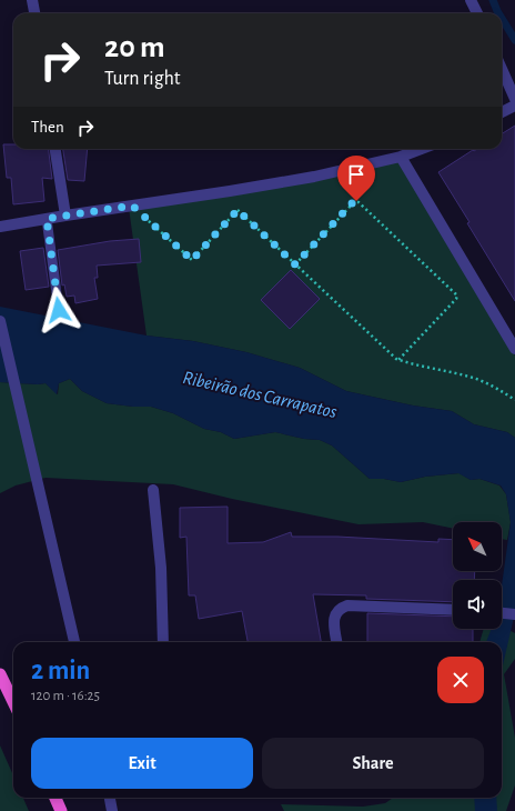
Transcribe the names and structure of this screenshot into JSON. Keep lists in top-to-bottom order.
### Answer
{
  "water": ["Ribeirão dos Carrapatos"],
  "north": "top left",
  "page": {
    "turn": ["20 m", "Turn right"],
    "then": "Then",
    "heading": ["2 min", "120 m · 16:25"],
    "buttons": ["Exit", "Share"]
  }
}
